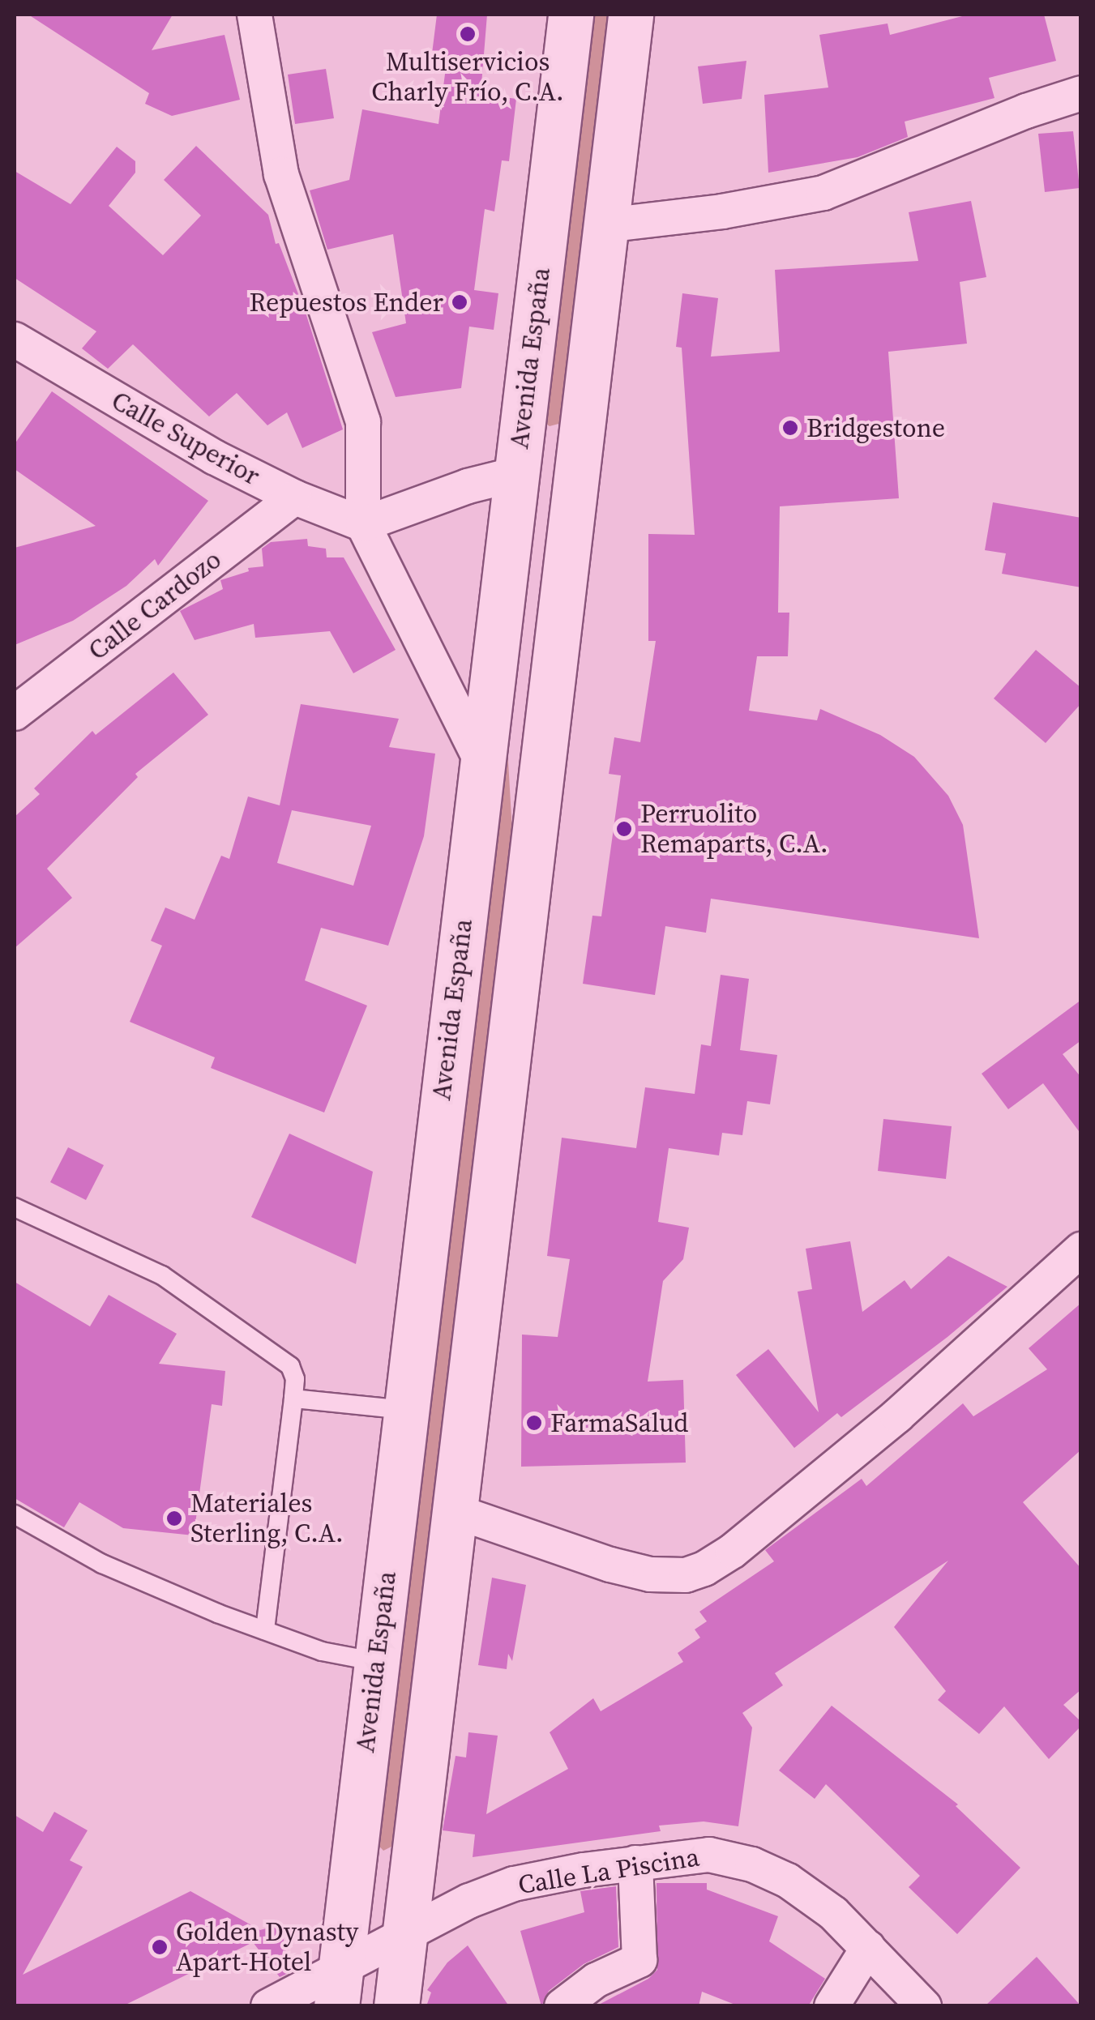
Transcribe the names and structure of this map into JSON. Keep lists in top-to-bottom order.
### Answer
{
  "streets": {
    "main road": ["Avenida España"],
    "street": ["Calle Superior", "Calle Cardozo", "Calle La Piscina"]
  },
  "crossings": [
    ["Avenida España", "Calle La Piscina"],
    ["Calle Superior", "Calle Cardozo"]
  ],
  "places": [
    "Multiservicios Charly Frío, C.A.",
    "Repuestos Ender",
    "Bridgestone",
    "Perruolito Remaparts, C.A.",
    "FarmaSalud",
    "Materiales Sterling, C.A.",
    "Golden Dynasty Apart-Hotel"
  ]
}
